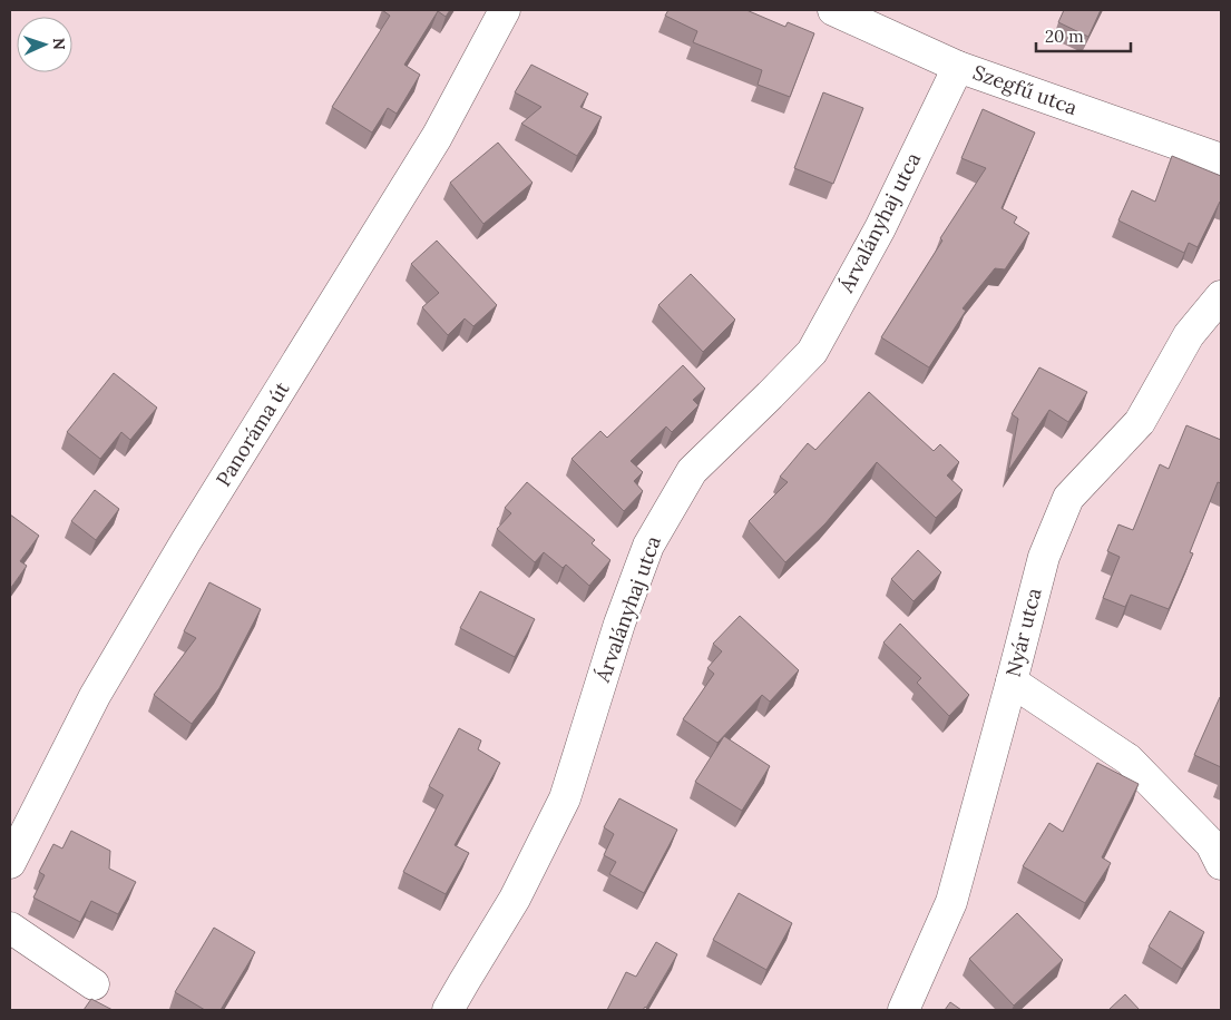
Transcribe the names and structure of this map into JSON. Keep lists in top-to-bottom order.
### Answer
{
  "streets": {
    "street": [
      "Szegfű utca",
      "Árvalányhaj utca",
      "Panoráma út",
      "Nyár utca"
    ]
  },
  "crossings": [
    ["Szegfű utca", "Árvalányhaj utca"]
  ],
  "scale_bar": "20 m",
  "north": "right"
}
